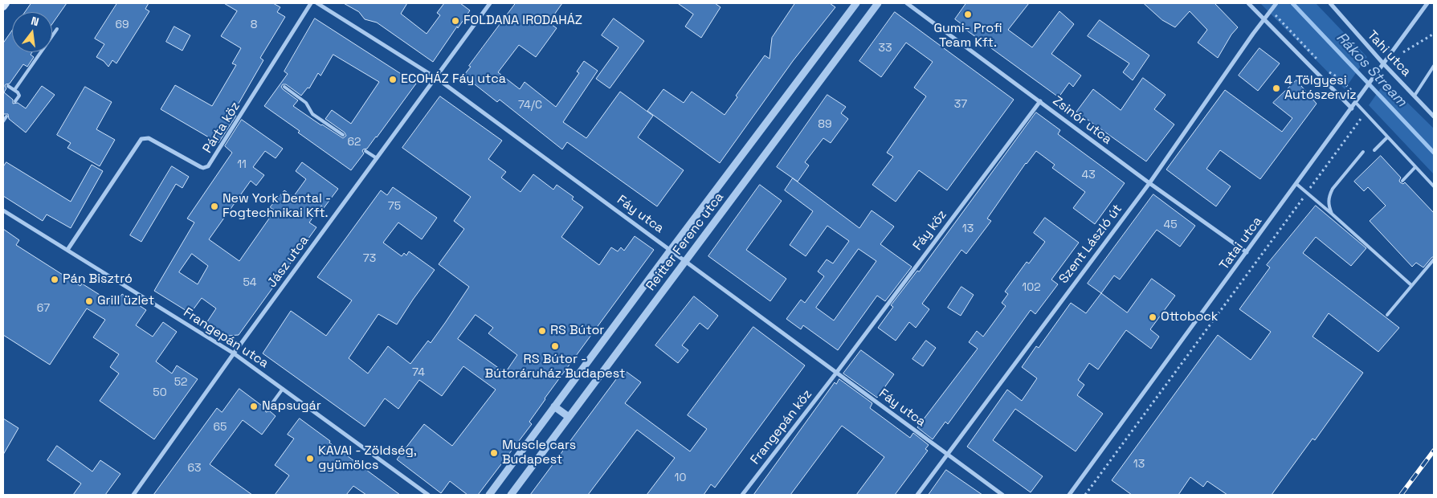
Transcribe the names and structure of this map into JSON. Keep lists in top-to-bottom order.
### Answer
{
  "streets": {
    "street": [
      "Tahi utca",
      "Zsinór utca",
      "Párta köz",
      "Fáy utca",
      "Fáy köz",
      "Reitter Ferenc utca",
      "Tatai utca",
      "Szent László út",
      "Jász utca",
      "Frangepán utca",
      "Frangepán köz"
    ]
  },
  "crossings": [
    ["Tahi utca", "Tatai utca"],
    ["Zsinór utca", "Fáy köz"],
    ["Zsinór utca", "Tatai utca"],
    ["Zsinór utca", "Szent László út"],
    ["Párta köz", "Frangepán utca"],
    ["Fáy utca", "Fáy köz"],
    ["Fáy utca", "Reitter Ferenc utca"],
    ["Fáy utca", "Szent László út"],
    ["Fáy utca", "Jász utca"],
    ["Fáy utca", "Frangepán köz"],
    ["Fáy köz", "Frangepán köz"],
    ["Jász utca", "Frangepán utca"]
  ],
  "water": ["Rákos Stream"],
  "places": [
    "Gumi- Profi Team Kft.",
    "FOLDANA IRODAHÁZ",
    "ECOHÁZ Fáy utca",
    "4 Tölgyesi Autószerviz",
    "New York Dental - Fogtechnikai Kft.",
    "Pán Bisztró",
    "Grill üzlet",
    "Ottobock",
    "RS Bútor",
    "RS Bútor - Bútoráruház Budapest",
    "Napsugár",
    "Muscle cars Budapest",
    "KAVAI - Zöldség, gyümölcs"
  ],
  "house_numbers": [
    "69",
    "8",
    "33",
    "37",
    "74/C",
    "89",
    "62",
    "11",
    "43",
    "75",
    "45",
    "13",
    "73",
    "54",
    "102",
    "67",
    "74",
    "52",
    "50",
    "65",
    "13",
    "63",
    "10"
  ],
  "north": "top"
}
